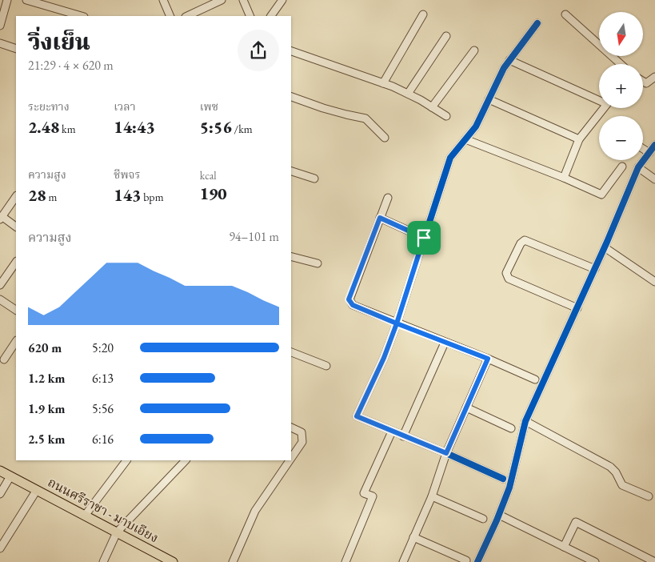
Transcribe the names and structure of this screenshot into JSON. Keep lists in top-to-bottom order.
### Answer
{
  "streets": {
    "main road": ["ถนนศรีราชา - มาบเอียง"]
  },
  "north": "bottom",
  "page": {
    "map_buttons": ["+", "−"],
    "heading": ["วิ่งเย็น", "21:29 · 4 × 620 m"],
    "stats": [
      ["ระยะทาง", "2.48 km"],
      ["เวลา", "14:43"],
      ["เพซ", "5:56 /km"],
      ["ความสูง", "28 m"],
      ["ชีพจร", "143 bpm"],
      ["kcal", "190"]
    ],
    "chart": ["ความสูง", "94–101 m"],
    "list": [
      {
        "name": "620 m",
        "note": "5:20"
      },
      {
        "name": "1.2 km",
        "note": "6:13"
      },
      {
        "name": "1.9 km",
        "note": "5:56"
      },
      {
        "name": "2.5 km",
        "note": "6:16"
      }
    ]
  }
}
